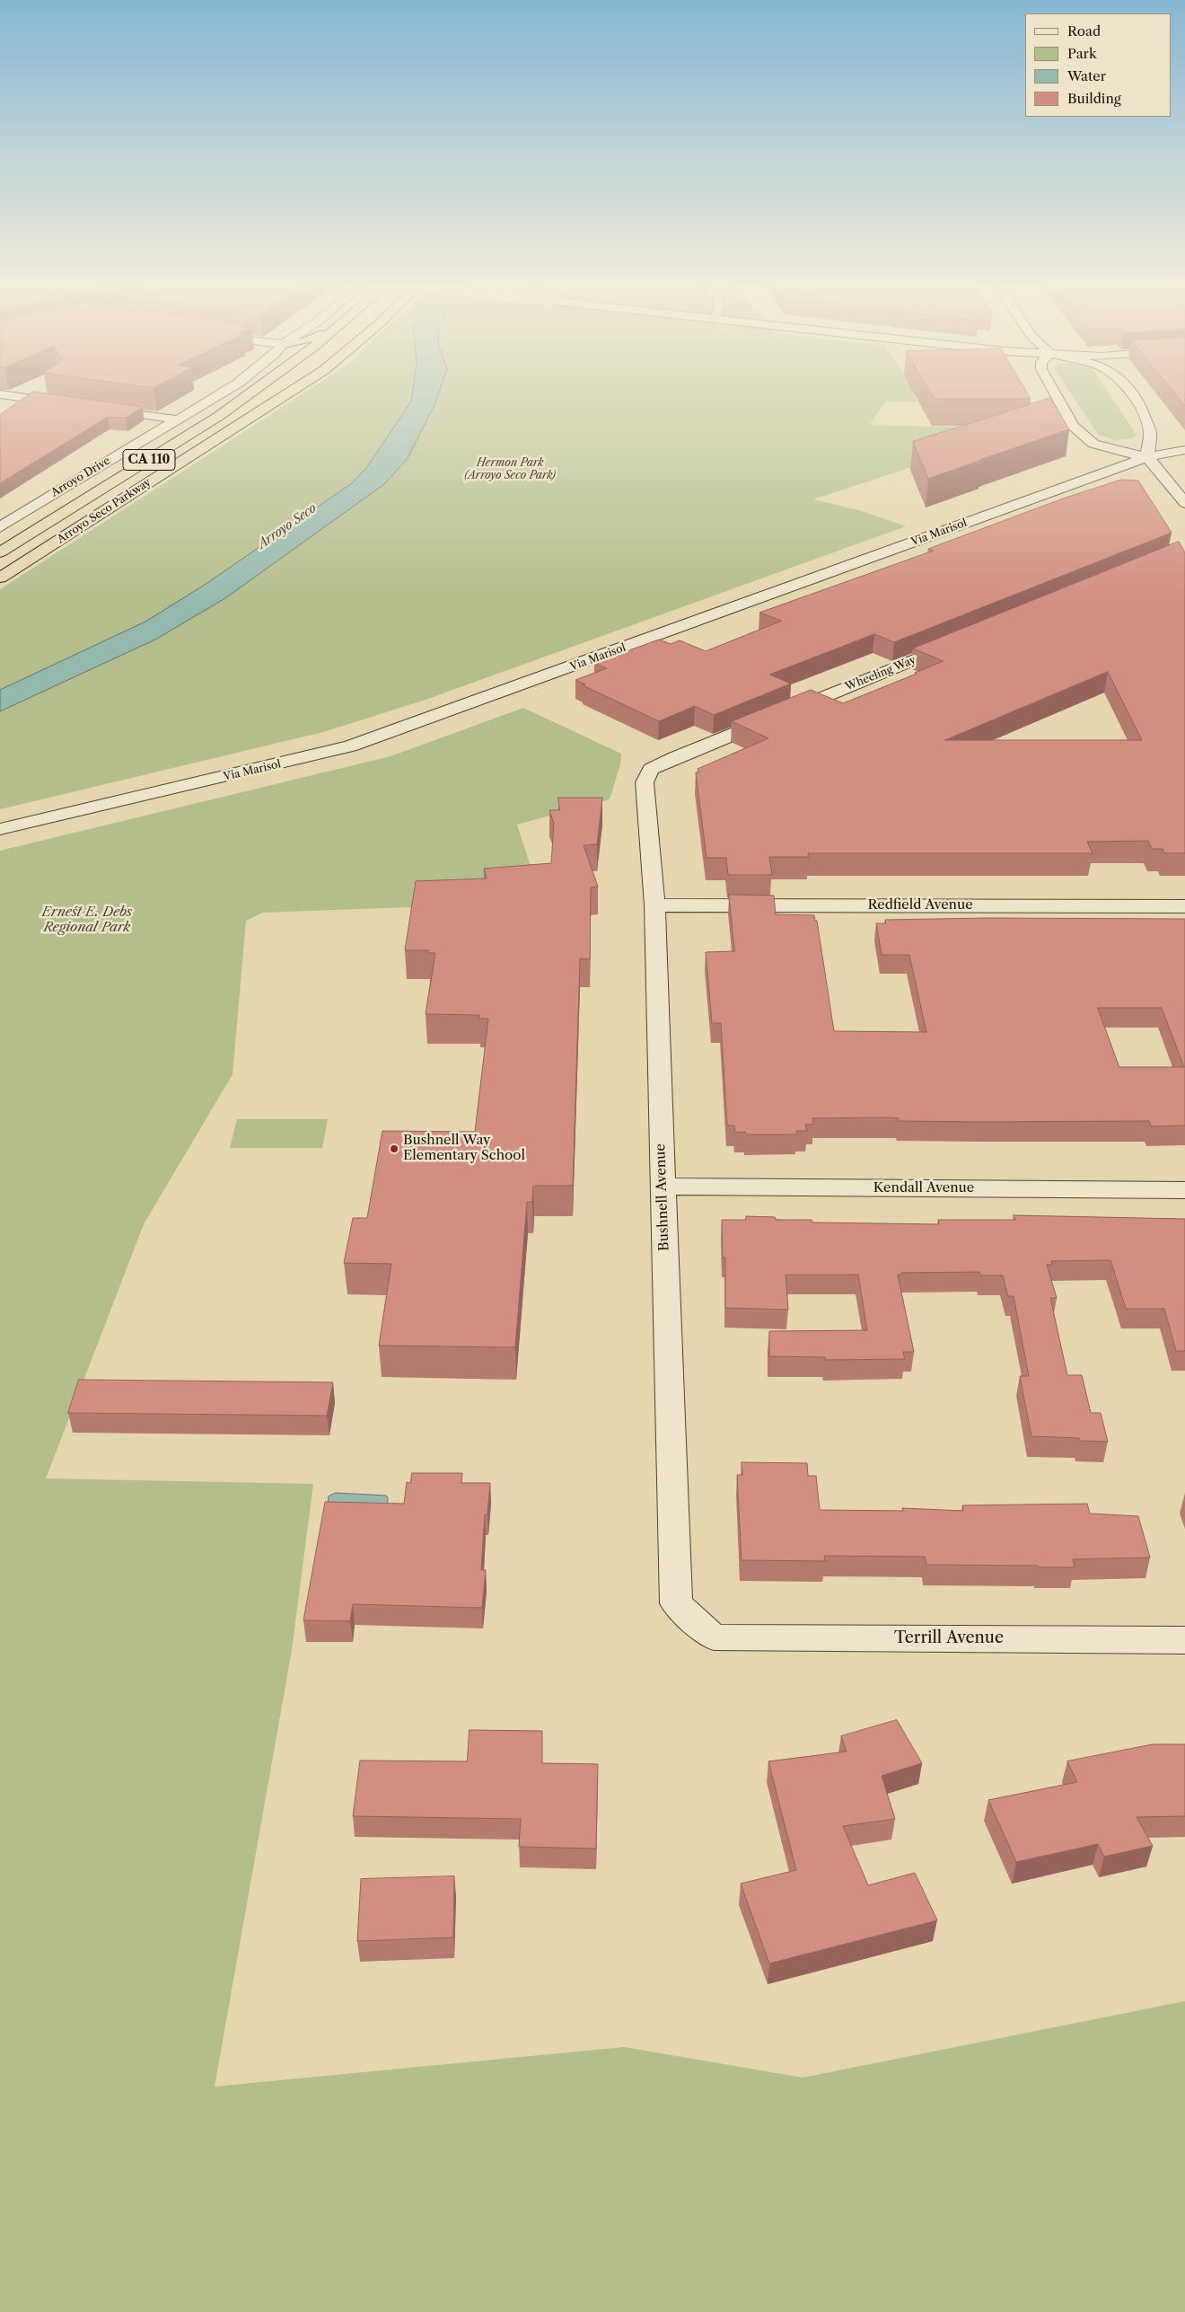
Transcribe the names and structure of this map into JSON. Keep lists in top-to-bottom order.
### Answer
{
  "streets": {
    "highway": ["CA 110", "Arroyo Seco Parkway"],
    "street": [
      "Arroyo Drive",
      "Via Marisol",
      "Wheeling Way",
      "Redfield Avenue",
      "Kendall Avenue",
      "Bushnell Avenue",
      "Terrill Avenue"
    ]
  },
  "crossings": [
    ["Wheeling Way", "Bushnell Avenue"],
    ["Redfield Avenue", "Bushnell Avenue"],
    ["Kendall Avenue", "Bushnell Avenue"],
    ["Bushnell Avenue", "Terrill Avenue"]
  ],
  "water": ["Arroyo Seco"],
  "parks": ["Hermon Park (Arroyo Seco Park)", "Ernest E. Debs Regional Park"],
  "places": ["Bushnell Way Elementary School"],
  "legend": [
    "Road",
    "Park",
    "Water",
    "Building"
  ]
}
